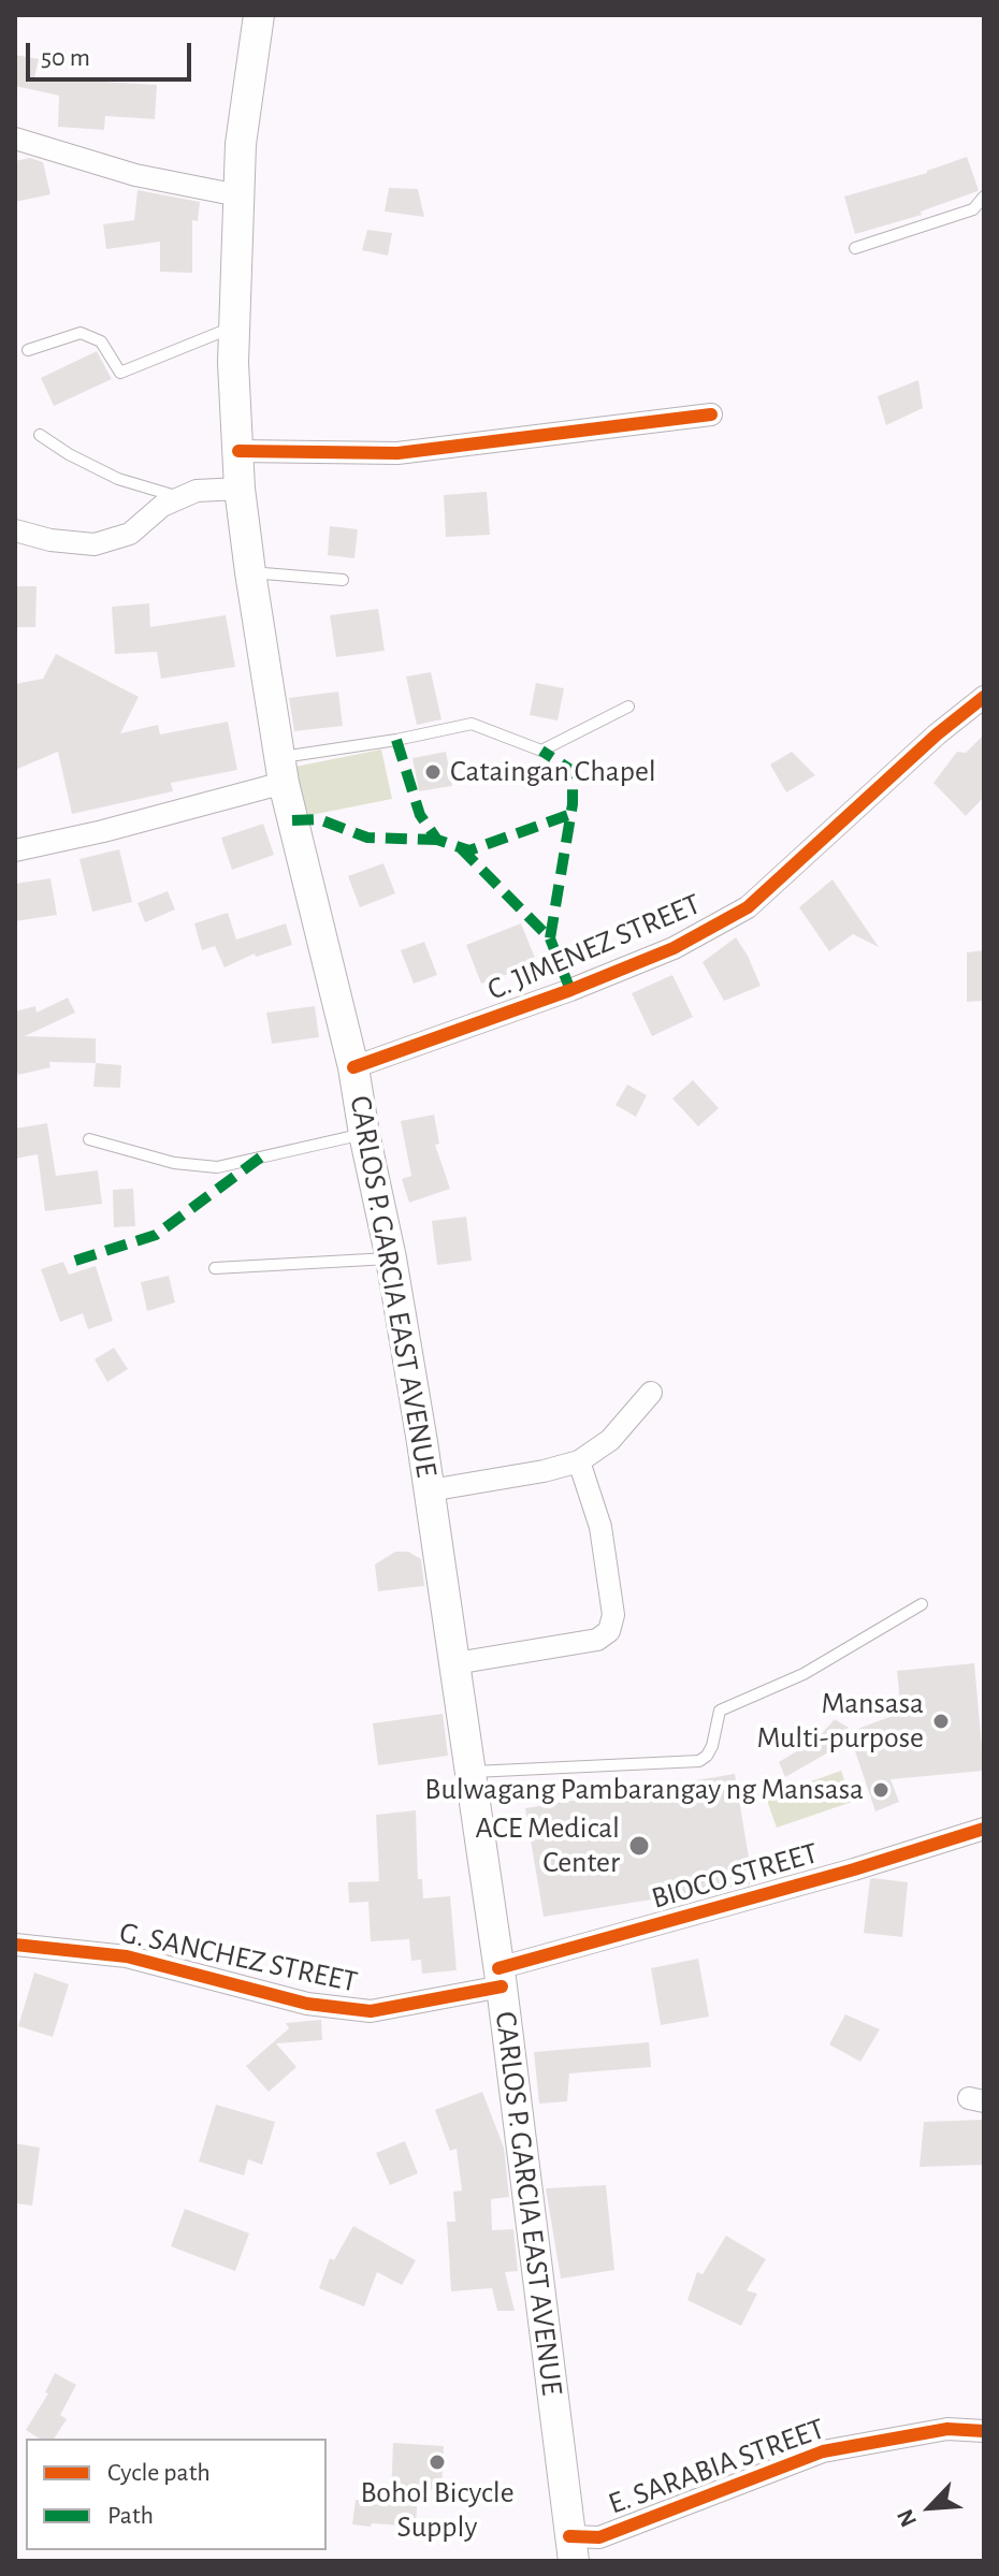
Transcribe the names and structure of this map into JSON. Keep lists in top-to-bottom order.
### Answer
{
  "streets": {
    "main road": ["CARLOS P. GARCIA EAST AVENUE"],
    "street": [
      "C. JIMENEZ STREET",
      "BIOCO STREET",
      "G. SANCHEZ STREET",
      "E. SARABIA STREET"
    ]
  },
  "crossings": [
    ["C. JIMENEZ STREET", "CARLOS P. GARCIA EAST AVENUE"],
    ["CARLOS P. GARCIA EAST AVENUE", "BIOCO STREET"],
    ["CARLOS P. GARCIA EAST AVENUE", "G. SANCHEZ STREET"],
    ["CARLOS P. GARCIA EAST AVENUE", "E. SARABIA STREET"],
    ["BIOCO STREET", "G. SANCHEZ STREET"]
  ],
  "places": [
    "Cataingan Chapel",
    "Mansasa Multi-purpose",
    "Bulwagang Pambarangay ng Mansasa",
    "ACE Medical Center",
    "Bohol Bicycle Supply"
  ],
  "legend": ["Cycle path", "Path"],
  "scale_bar": "50 m",
  "north": "bottom left"
}
